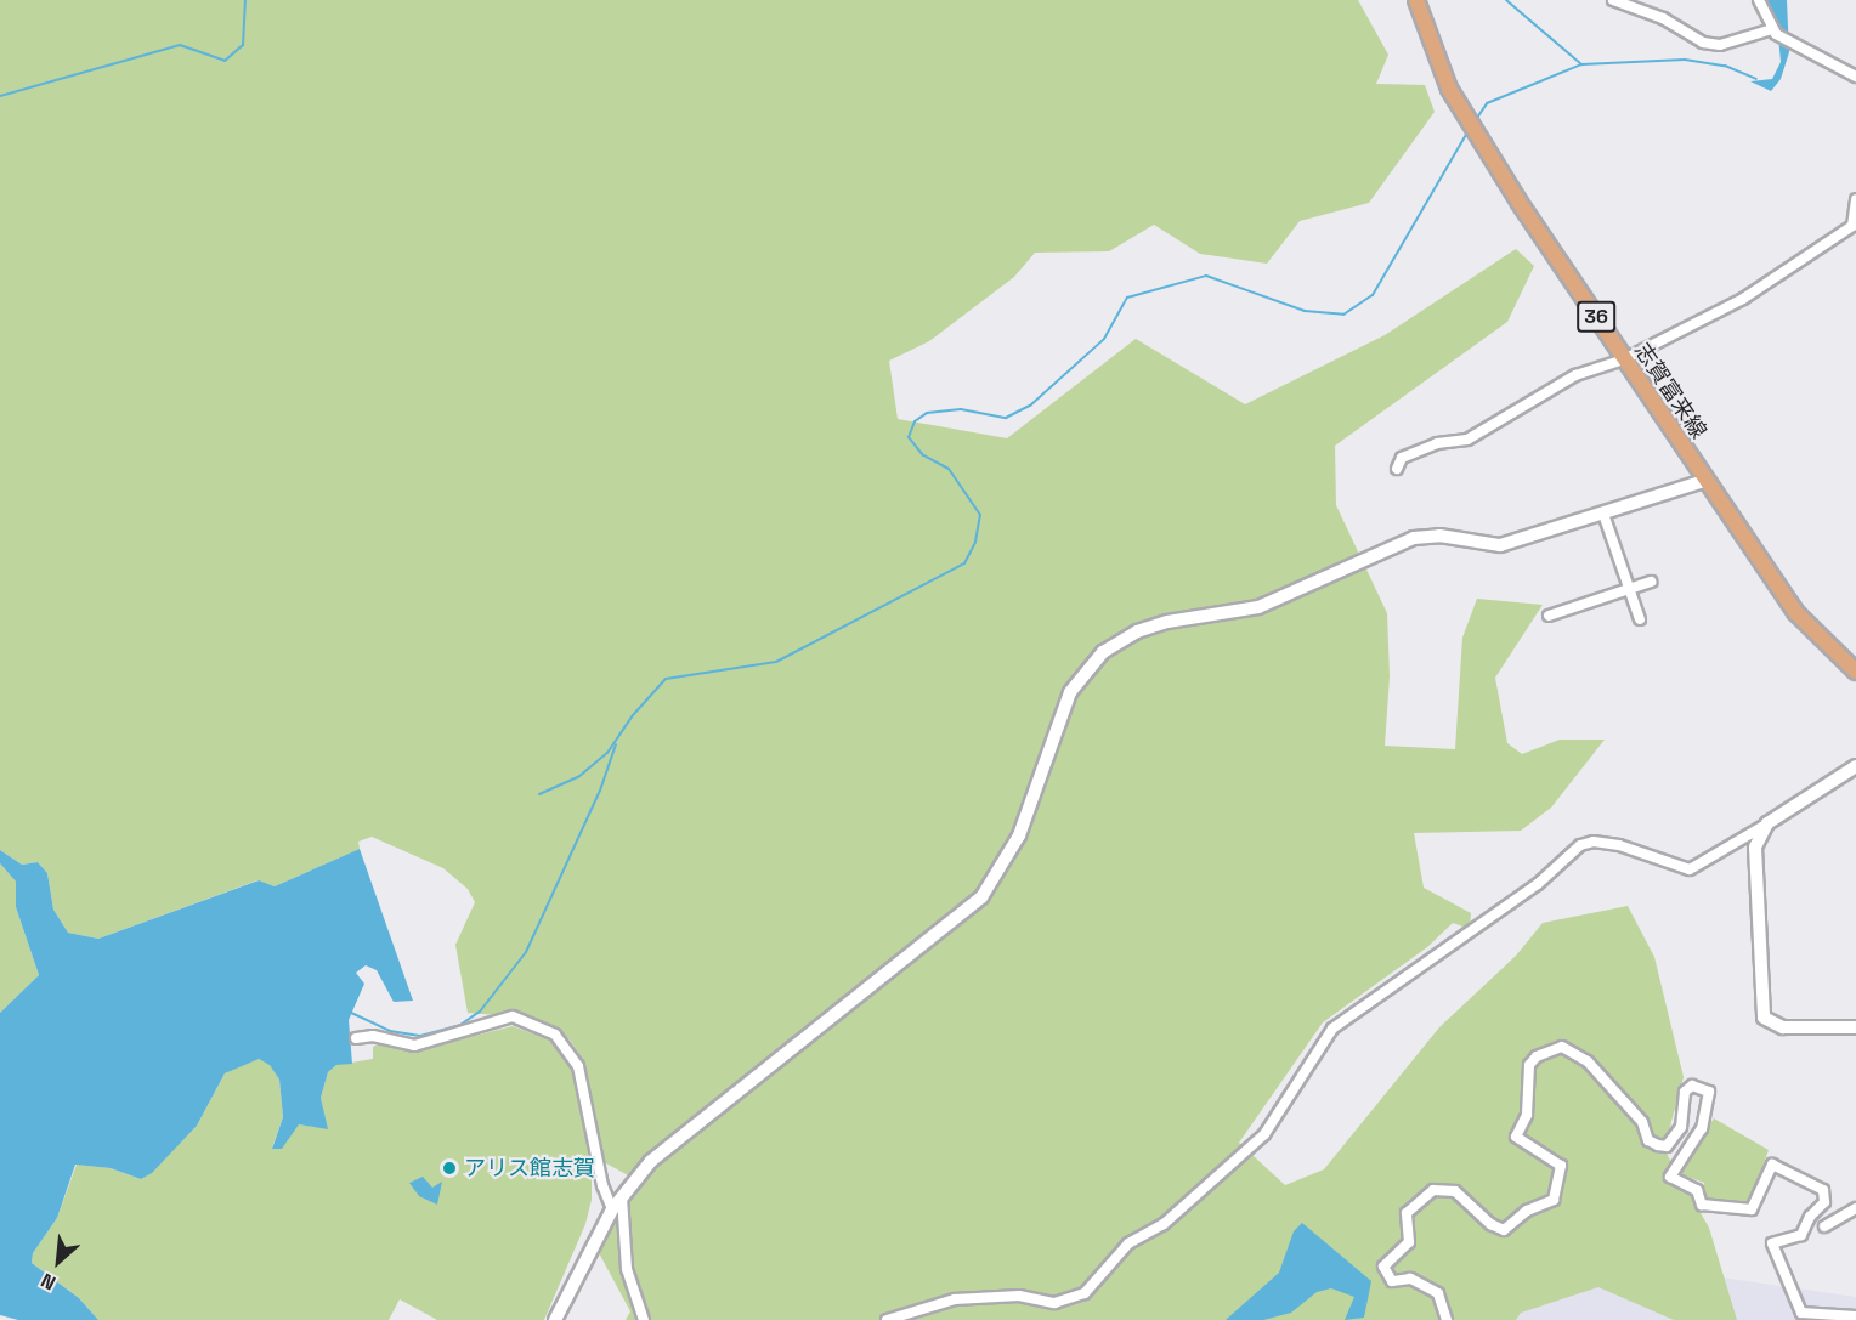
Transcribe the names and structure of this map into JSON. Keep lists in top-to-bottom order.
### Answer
{
  "streets": {
    "main road": ["36", "志賀富来線"]
  },
  "places": ["アリス館志賀"],
  "north": "bottom left"
}
